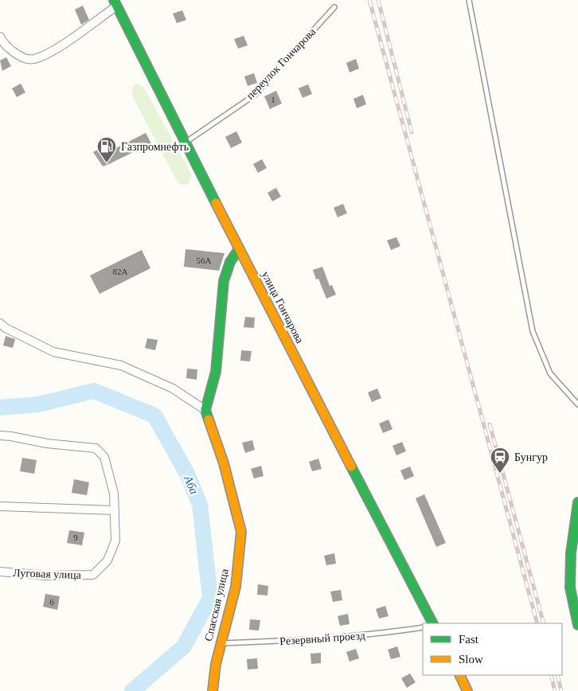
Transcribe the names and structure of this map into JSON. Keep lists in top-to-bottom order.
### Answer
{
  "streets": {
    "main road": ["улица Гончарова", "Спасская улица"],
    "street": ["Луговая улица"],
    "lane": ["переулок Гончарова", "Резервный проезд"]
  },
  "crossings": [
    ["переулок Гончарова", "улица Гончарова"],
    ["Спасская улица", "Резервный проезд"]
  ],
  "water": ["Аба"],
  "places": {
    "fuel station": ["Газпромнефть"],
    "station": ["Бунгур"]
  },
  "house_numbers": [
    "1",
    "56А",
    "82А",
    "9",
    "6"
  ],
  "legend": ["Fast", "Slow"]
}
